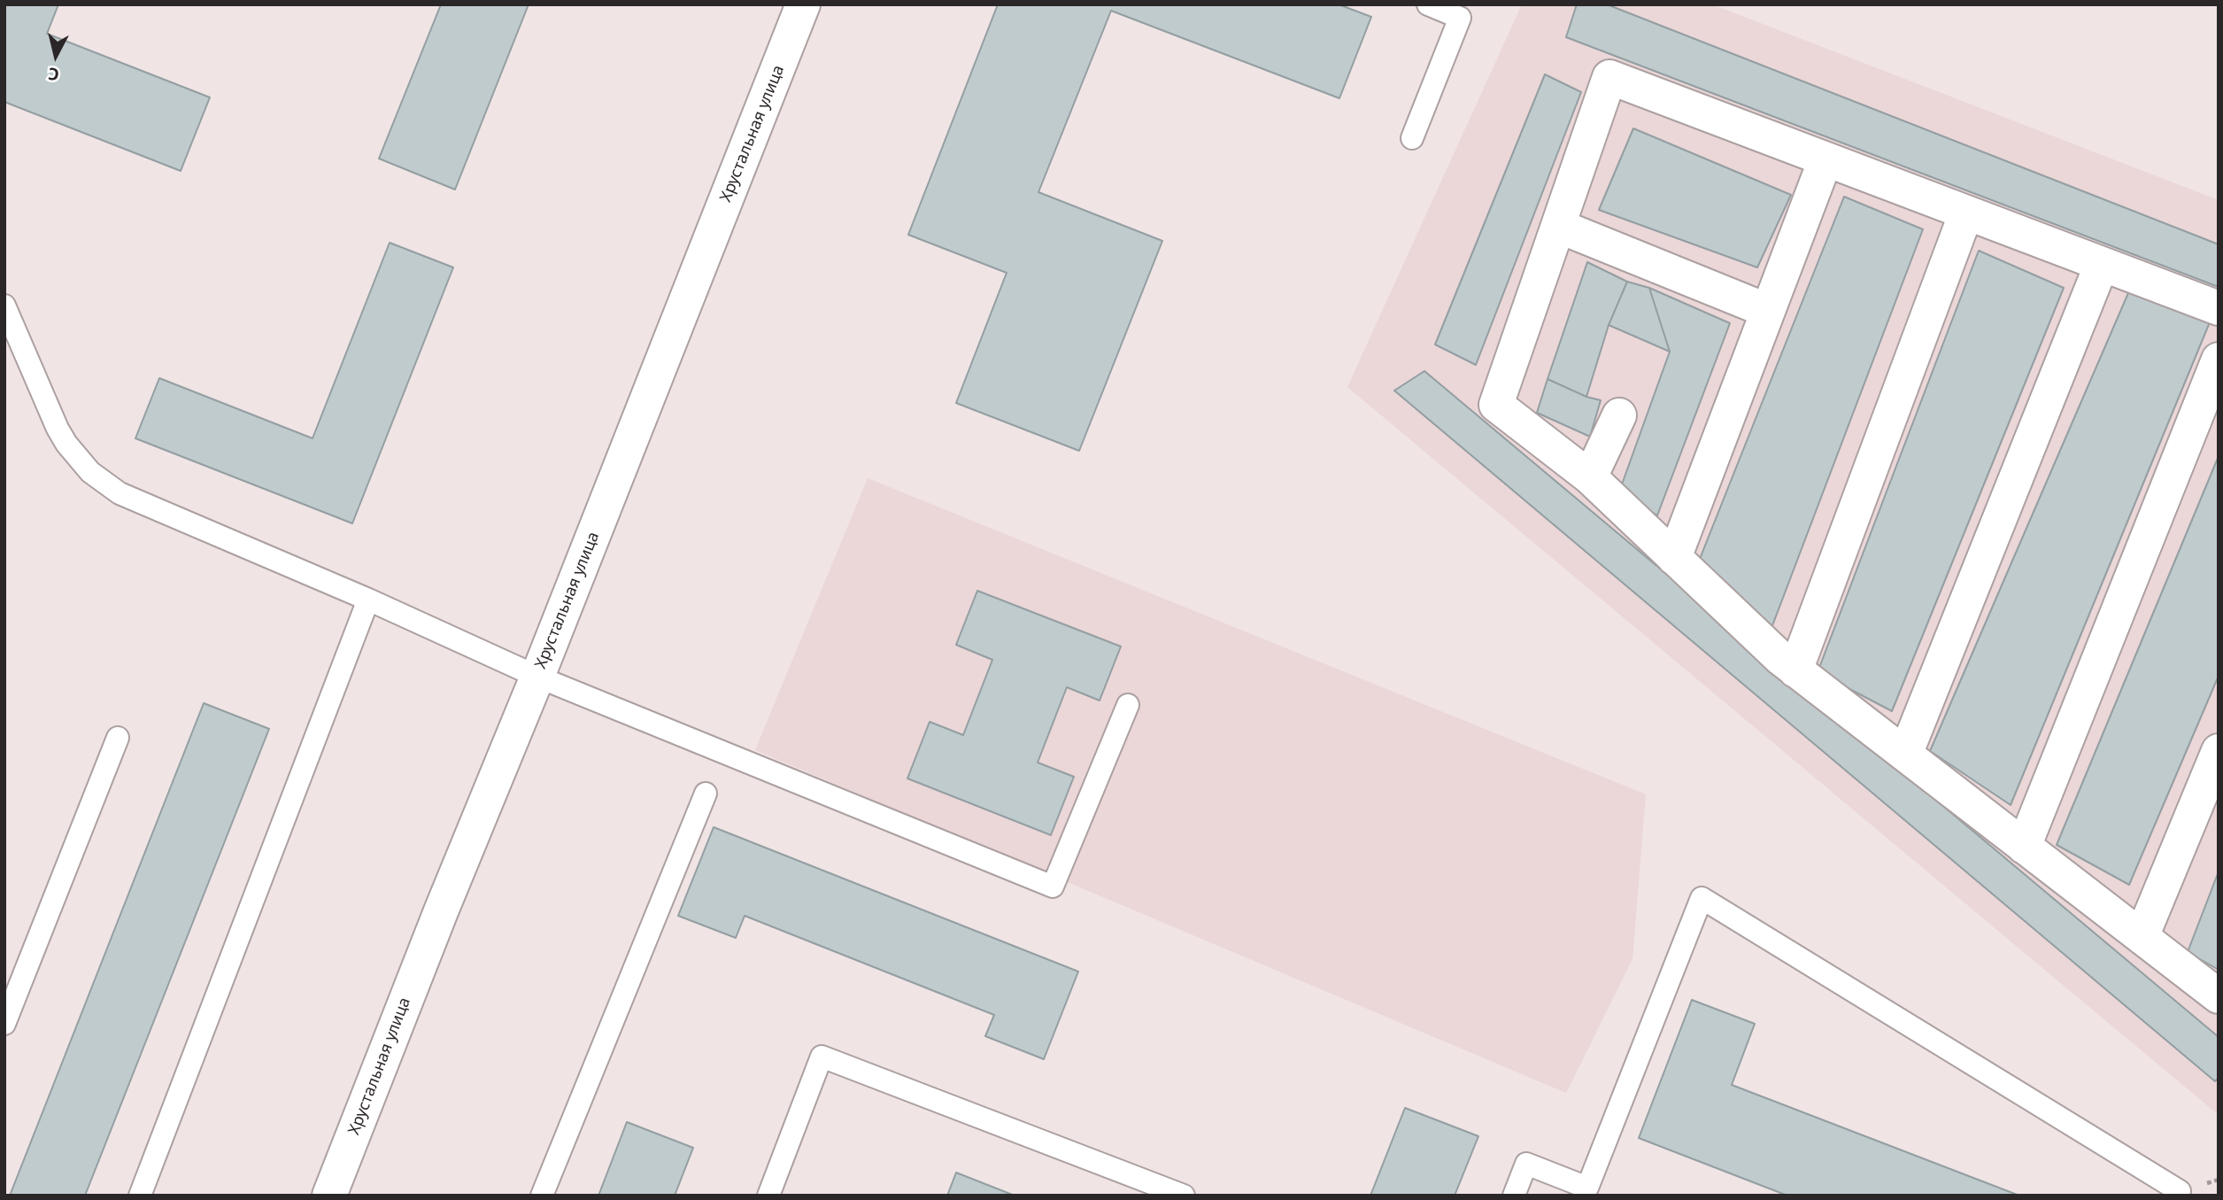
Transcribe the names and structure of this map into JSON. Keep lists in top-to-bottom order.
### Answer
{
  "streets": {
    "street": ["Хрустальная улица"]
  },
  "north": "bottom"
}
